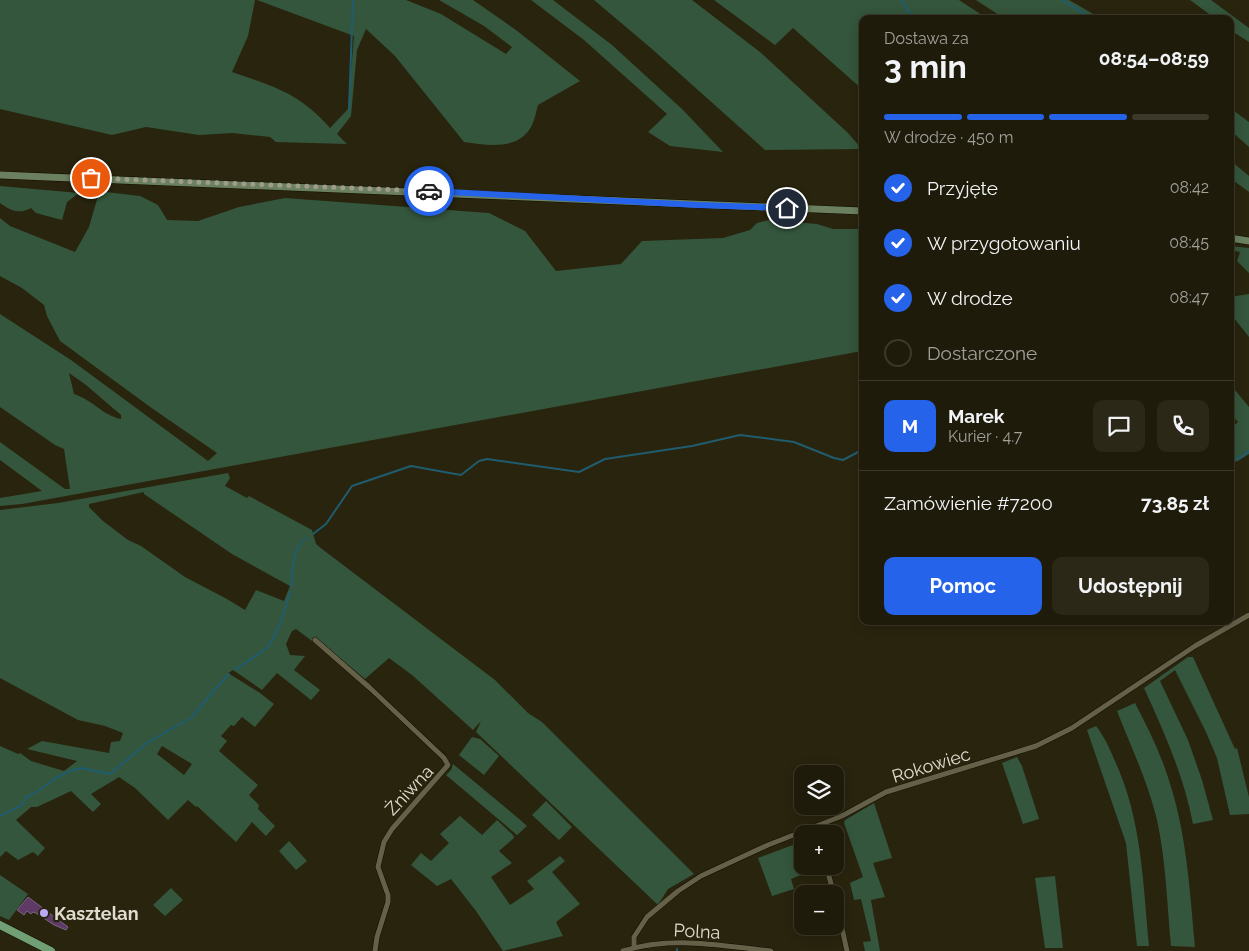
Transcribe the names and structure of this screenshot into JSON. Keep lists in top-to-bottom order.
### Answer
{
  "streets": {
    "street": ["Rokowiec", "Żniwna", "Polna"]
  },
  "crossings": [
    ["Rokowiec", "Polna"]
  ],
  "places": ["Kasztelan"],
  "page": {
    "heading": ["3 min", "Dostawa za", "08:54–08:59"],
    "panel": [
      "Marek",
      "Kurier · 4.7",
      "Zamówienie #7200",
      "73.85 zł"
    ],
    "bar": "W drodze · 450 m",
    "list": [
      ["Przyjęte", "08:42"],
      ["W przygotowaniu", "08:45"],
      ["W drodze", "08:47"],
      "Dostarczone"
    ],
    "round": "M",
    "buttons": ["Pomoc", "Udostępnij"],
    "map_buttons": ["+", "−"]
  }
}
